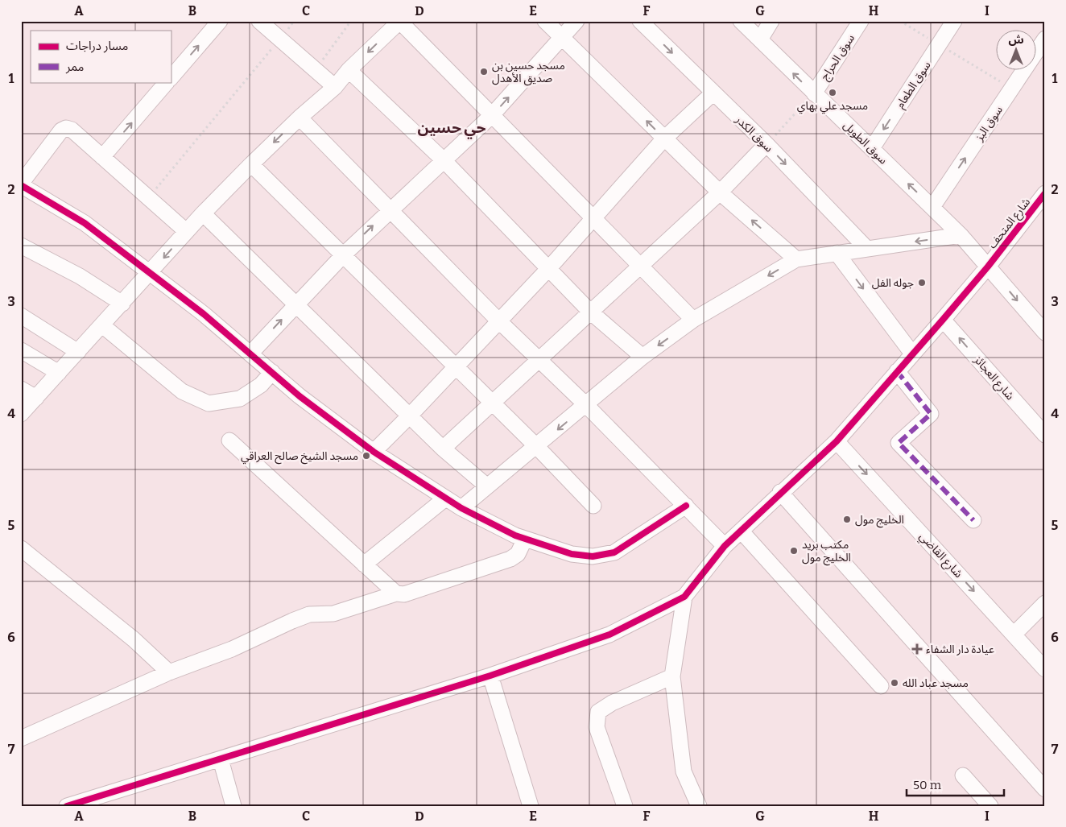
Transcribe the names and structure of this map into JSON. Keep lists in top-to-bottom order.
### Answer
{
  "streets": {
    "street": [
      "سوق الحراج",
      "سوق الطعام",
      "سوق البز",
      "سوق الكدر",
      "سوق الطويل",
      "شارع المتحف",
      "شارع العجائز",
      "شارع القاضي"
    ]
  },
  "crossings": [
    ["سوق الحراج", "سوق الطويل"],
    ["سوق الطعام", "سوق الطويل"],
    ["سوق البز", "سوق الطويل"],
    ["سوق الطويل", "شارع المتحف"],
    ["شارع المتحف", "شارع العجائز"],
    ["شارع المتحف", "شارع القاضي"]
  ],
  "one_way": ["سوق الطعام", "سوق البز", "شارع العجائز"],
  "districts": ["حي حسين"],
  "places": {
    "other": [
      "مسجد حسين بن صديق الأهدل",
      "مسجد علي بهاي",
      "جوله الفل",
      "مسجد الشيخ صالح العراقي",
      "الخليج مول",
      "مكتب بريد الخليج مول",
      "مسجد عباد الله"
    ],
    "health": ["عيادة دار الشفاء"]
  },
  "legend": ["مسار دراجات", "ممر"],
  "scale_bar": "50 m",
  "north": "top",
  "grid": {
    "columns": [
      "A",
      "B",
      "C",
      "D",
      "E",
      "F",
      "G",
      "H",
      "I"
    ],
    "rows": [
      "1",
      "2",
      "3",
      "4",
      "5",
      "6",
      "7"
    ]
  }
}
